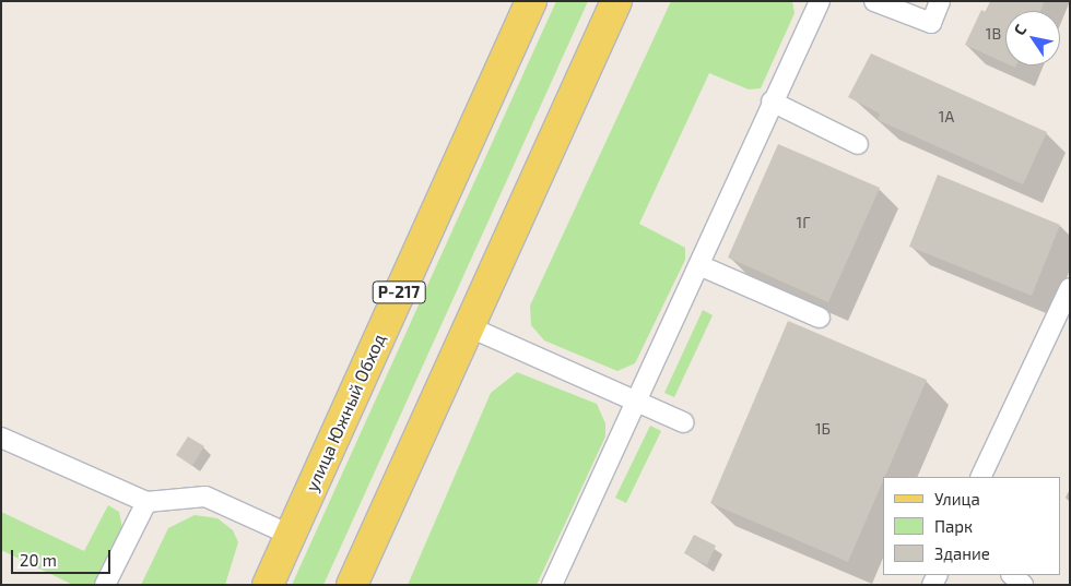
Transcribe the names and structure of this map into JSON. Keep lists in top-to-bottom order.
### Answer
{
  "streets": {
    "main road": ["Р-217", "улица Южный Обход"]
  },
  "house_numbers": [
    "1В",
    "1А",
    "1Г",
    "1Б"
  ],
  "legend": ["Улица", "Парк", "Здание"],
  "scale_bar": "20 m",
  "north": "top left"
}
